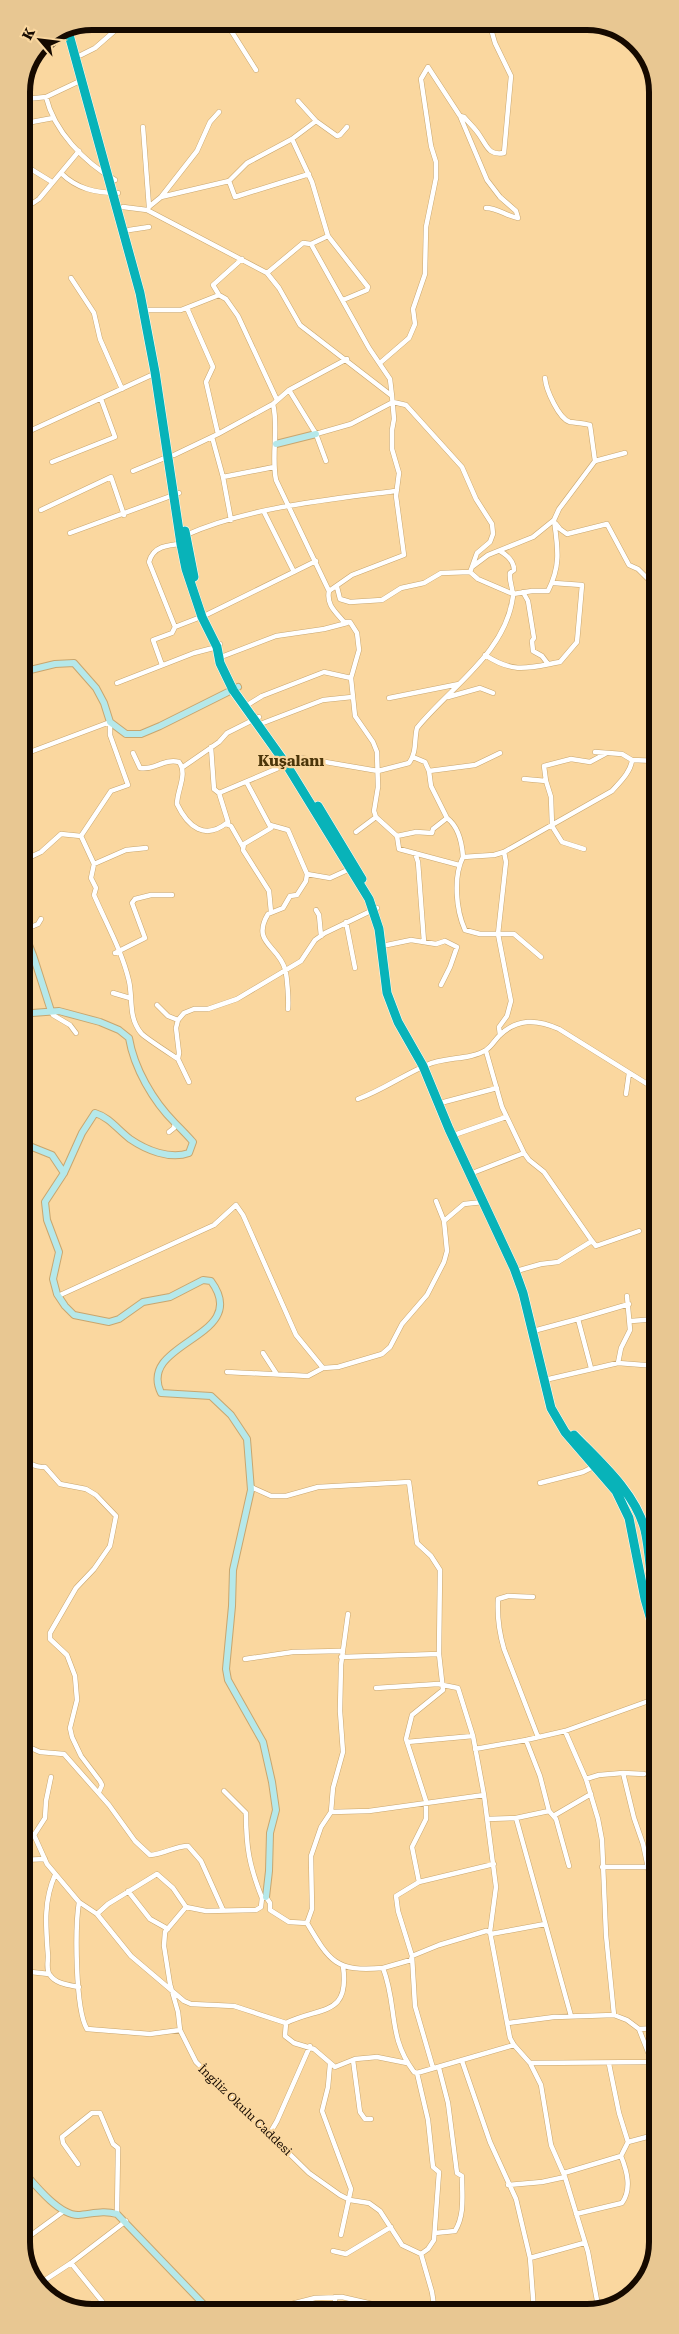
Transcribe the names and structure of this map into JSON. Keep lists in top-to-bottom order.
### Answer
{
  "streets": {
    "street": ["İngiliz Okulu Caddesi"]
  },
  "districts": ["Kuşalanı"],
  "north": "top left"
}
